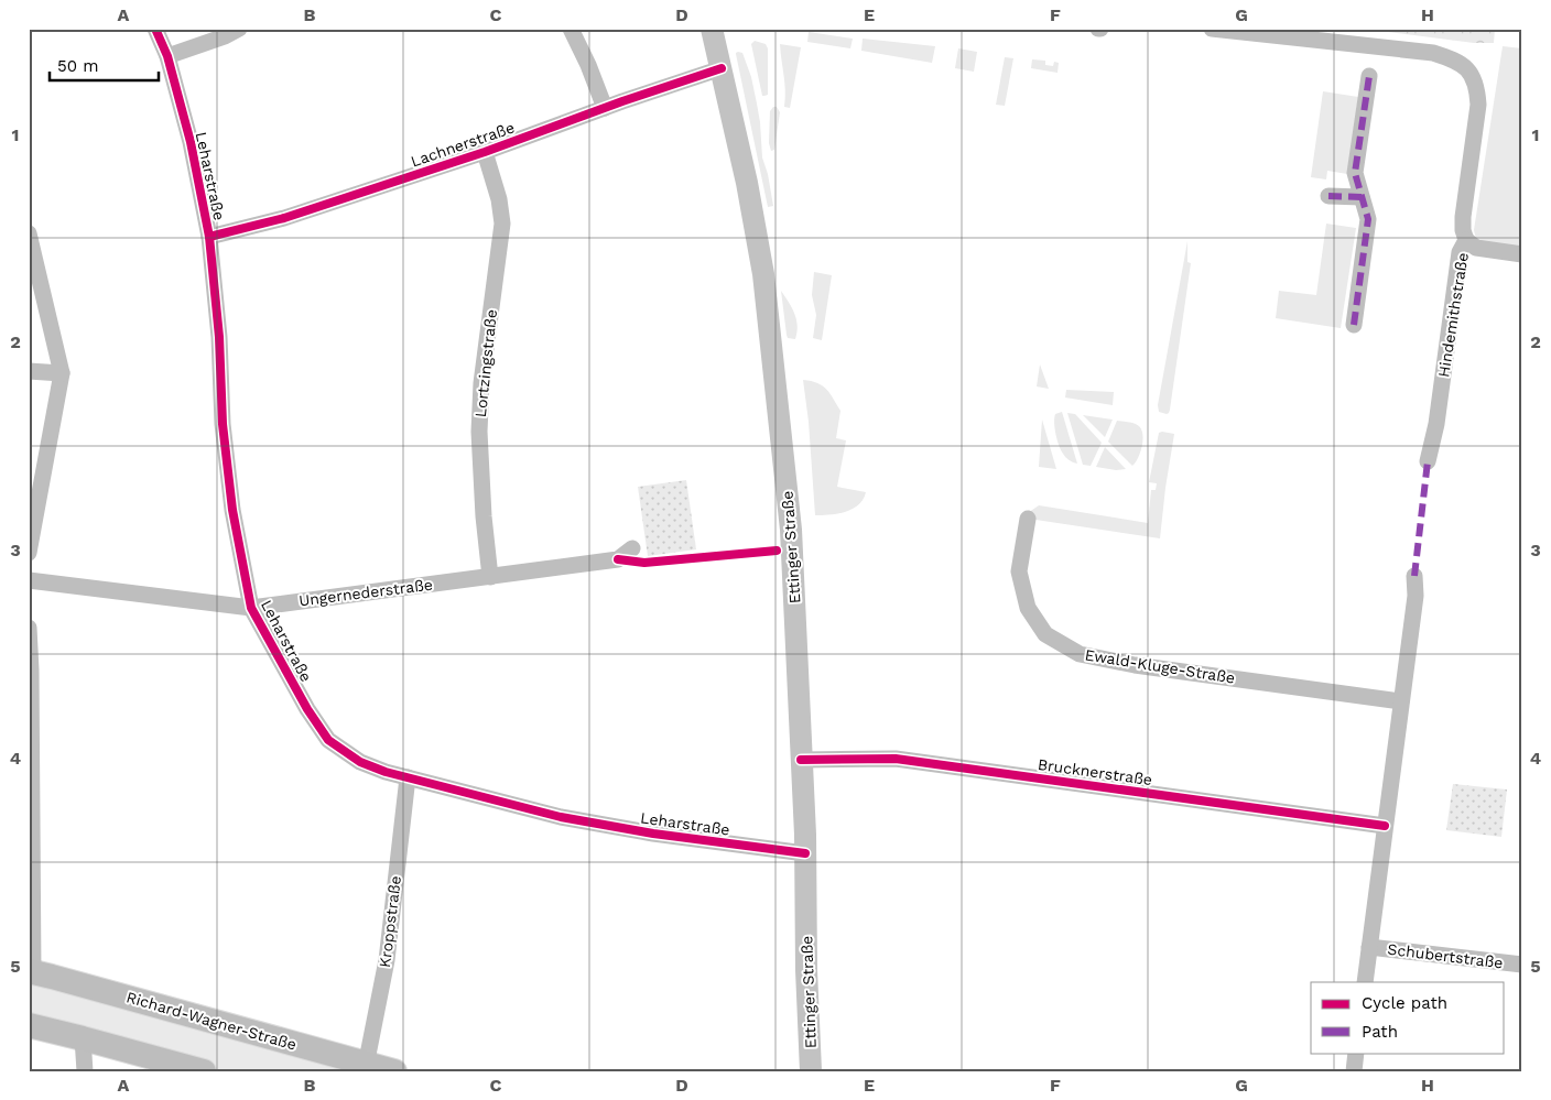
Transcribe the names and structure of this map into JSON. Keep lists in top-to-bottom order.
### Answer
{
  "streets": {
    "main road": ["Ettinger Straße", "Richard-Wagner-Straße"],
    "street": [
      "Lachnerstraße",
      "Leharstraße",
      "Hindemithstraße",
      "Lortzingstraße",
      "Ungernederstraße",
      "Ewald-Kluge-Straße",
      "Brucknerstraße",
      "Kroppstraße",
      "Schubertstraße"
    ]
  },
  "crossings": [
    ["Lachnerstraße", "Leharstraße"],
    ["Lachnerstraße", "Lortzingstraße"],
    ["Lachnerstraße", "Ettinger Straße"],
    ["Leharstraße", "Ettinger Straße"],
    ["Leharstraße", "Ungernederstraße"],
    ["Leharstraße", "Kroppstraße"],
    ["Lortzingstraße", "Ungernederstraße"],
    ["Ettinger Straße", "Brucknerstraße"],
    ["Kroppstraße", "Richard-Wagner-Straße"]
  ],
  "legend": ["Cycle path", "Path"],
  "scale_bar": "50 m",
  "grid": {
    "columns": [
      "A",
      "B",
      "C",
      "D",
      "E",
      "F",
      "G",
      "H"
    ],
    "rows": [
      "1",
      "2",
      "3",
      "4",
      "5"
    ]
  }
}
